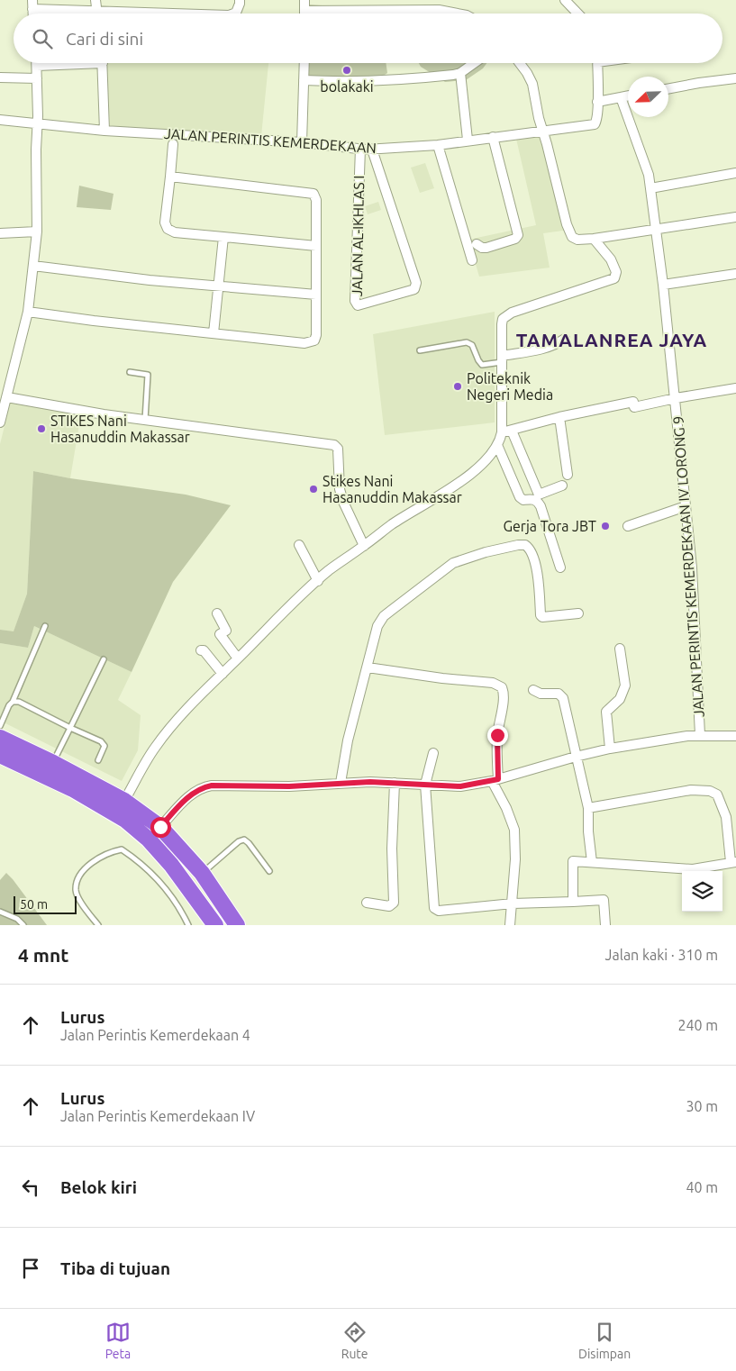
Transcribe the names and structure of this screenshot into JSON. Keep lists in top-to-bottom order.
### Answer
{
  "streets": {
    "street": ["JALAN PERINTIS KEMERDEKAAN", "JALAN AL-IKHLAS I", "JALAN PERINTIS KEMERDEKAAN IV LORONG 9"]
  },
  "crossings": [
    ["JALAN PERINTIS KEMERDEKAAN", "JALAN AL-IKHLAS I"]
  ],
  "districts": ["TAMALANREA JAYA"],
  "places": [
    "bolakaki",
    "Politeknik Negeri Media",
    "STIKES Nani Hasanuddin Makassar",
    "Stikes Nani Hasanuddin Makassar",
    "Gerja Tora JBT"
  ],
  "scale_bar": "50 m",
  "north": "bottom left",
  "page": {
    "search": "Cari di sini",
    "scale": "50 m",
    "heading": ["4 mnt", "Jalan kaki · 310 m"],
    "list": [
      ["Lurus", "Jalan Perintis Kemerdekaan 4", "240 m"],
      ["Lurus", "Jalan Perintis Kemerdekaan IV", "30 m"],
      ["Belok kiri", "40 m"],
      "Tiba di tujuan"
    ],
    "nav": ["Peta", "Rute", "Disimpan"]
  }
}
